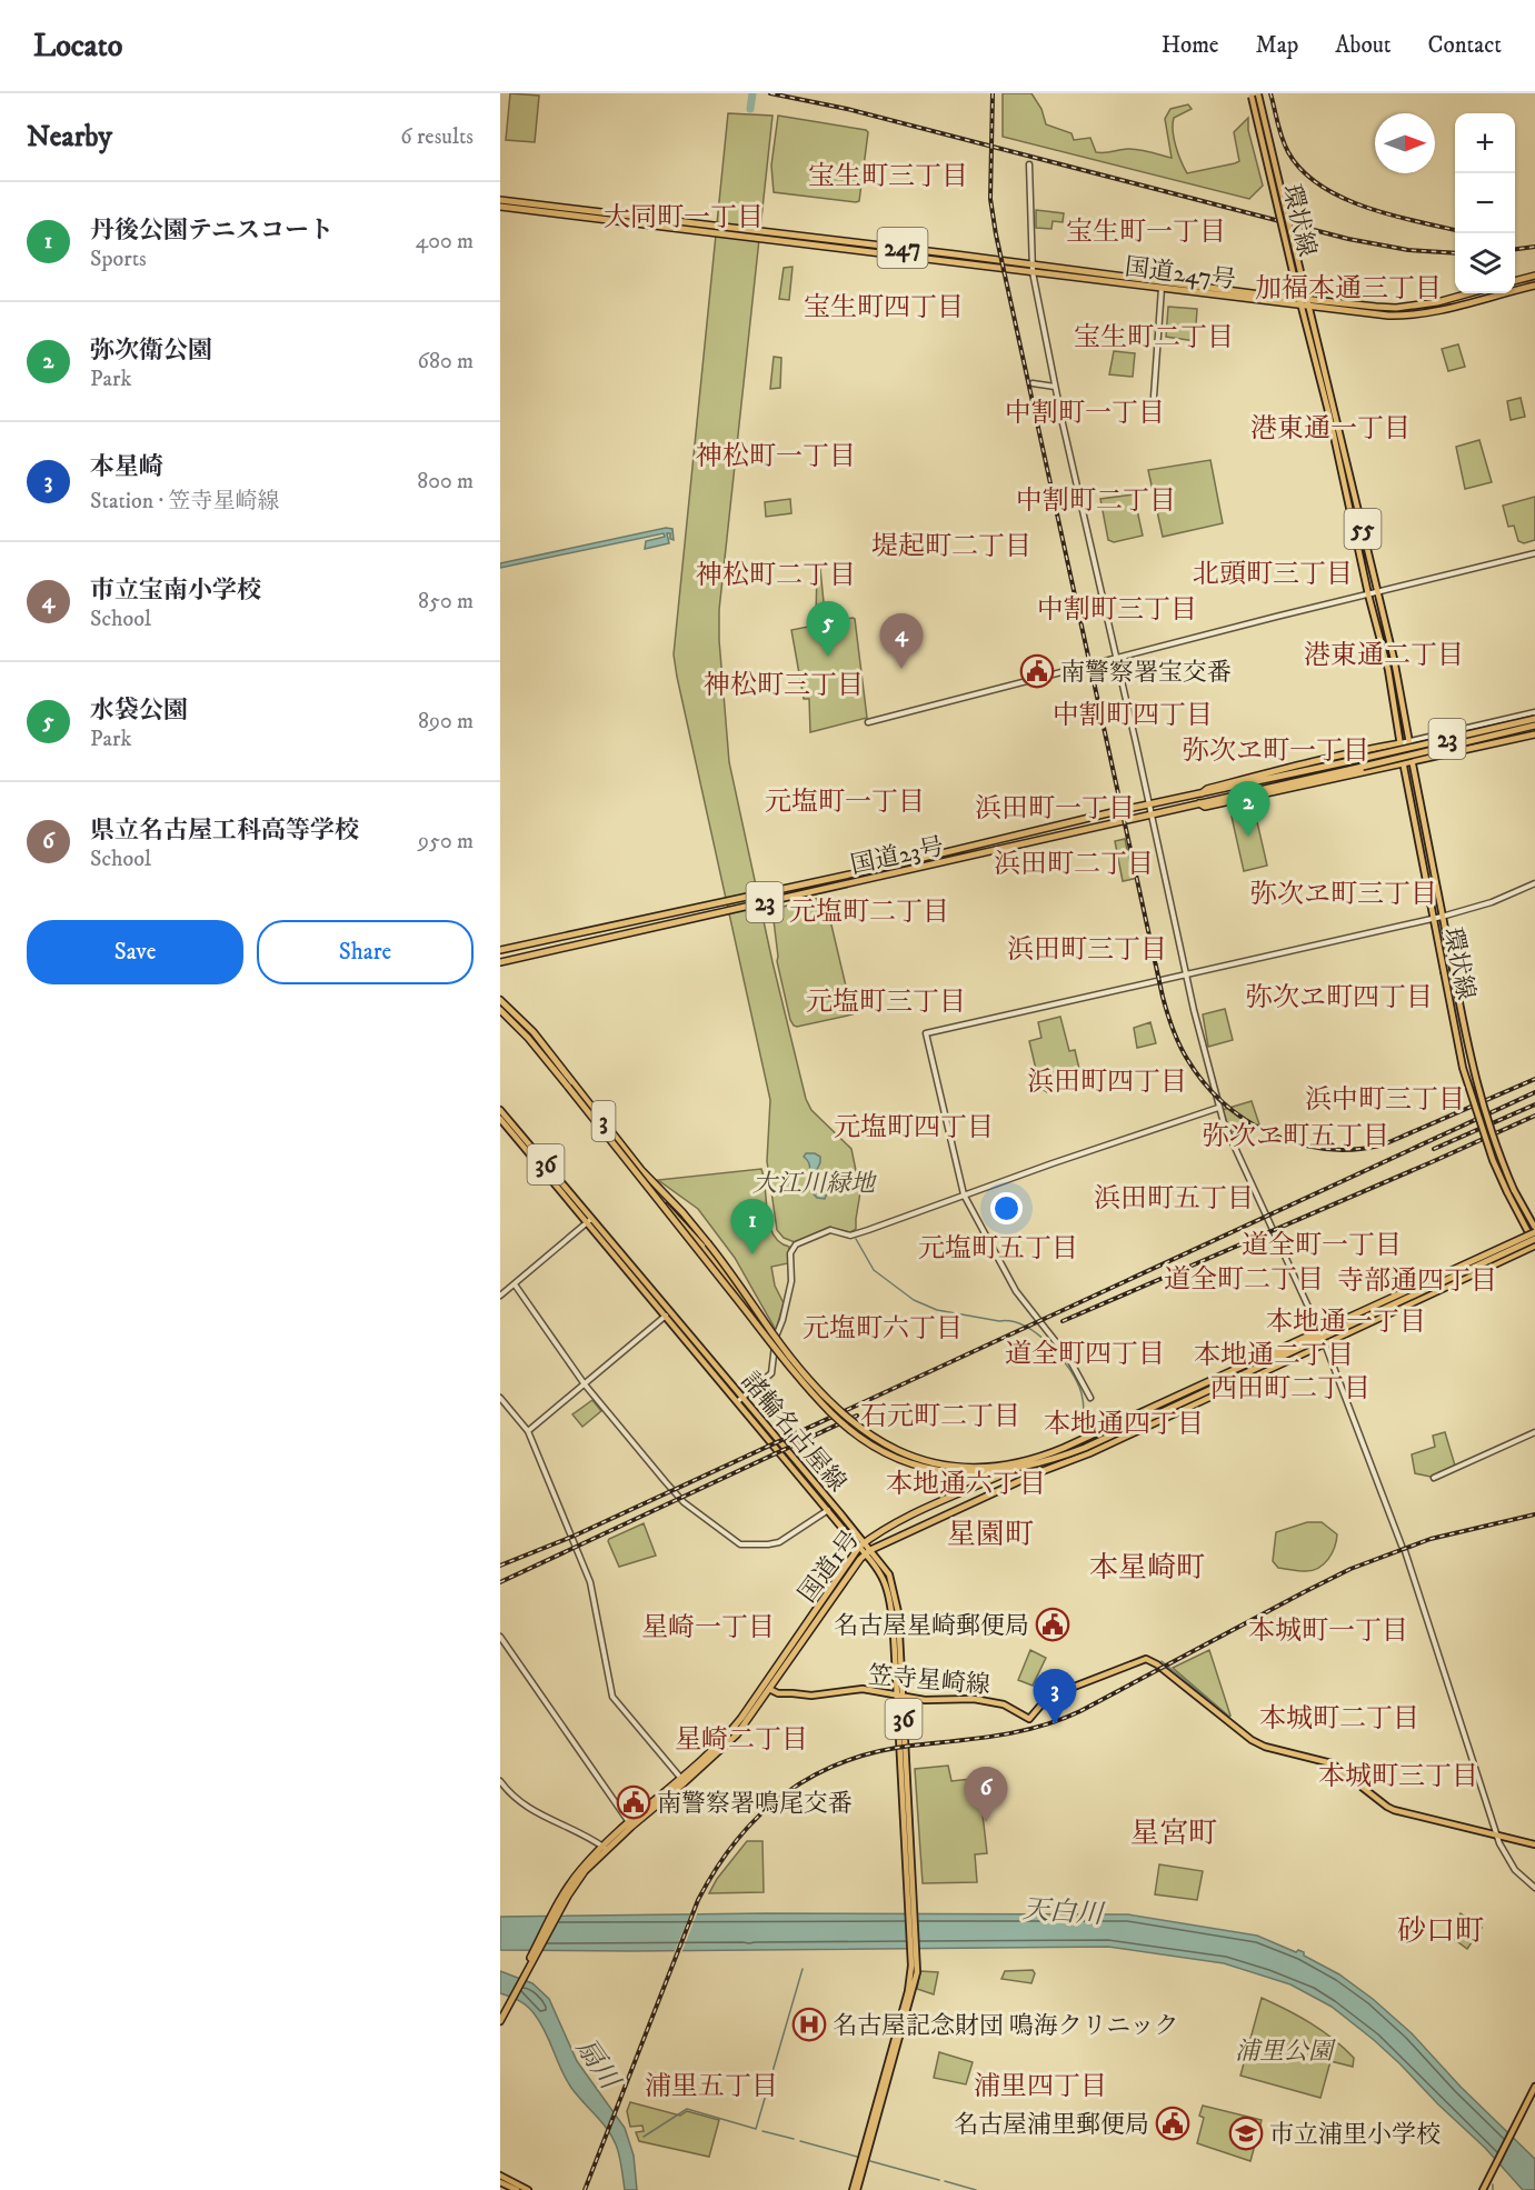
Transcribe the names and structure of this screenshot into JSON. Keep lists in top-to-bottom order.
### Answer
{
  "streets": {
    "highway": [
      "247",
      "国道247号",
      "23",
      "国道23号",
      "3",
      "国道1号"
    ],
    "main road": [
      "環状線",
      "55",
      "36",
      "諸輪名古屋線",
      "笠寺星崎線"
    ]
  },
  "crossings": [
    ["環状線", "国道247号"],
    ["環状線", "3"],
    ["環状線", "国道1号"],
    ["3", "国道1号"],
    ["諸輪名古屋線", "国道1号"],
    ["諸輪名古屋線", "笠寺星崎線"],
    ["国道1号", "笠寺星崎線"]
  ],
  "districts": [
    "宝生町三丁目",
    "大同町一丁目",
    "宝生町一丁目",
    "加福本通三丁目",
    "宝生町四丁目",
    "宝生町二丁目",
    "中割町一丁目",
    "港東通一丁目",
    "神松町一丁目",
    "中割町二丁目",
    "堤起町二丁目",
    "北頭町三丁目",
    "神松町二丁目",
    "中割町三丁目",
    "港東通二丁目",
    "神松町三丁目",
    "中割町四丁目",
    "弥次ヱ町一丁目",
    "元塩町一丁目",
    "浜田町一丁目",
    "浜田町二丁目",
    "弥次ヱ町三丁目",
    "元塩町二丁目",
    "浜田町三丁目",
    "弥次ヱ町四丁目",
    "元塩町三丁目",
    "浜田町四丁目",
    "浜中町三丁目",
    "元塩町四丁目",
    "弥次ヱ町五丁目",
    "浜田町五丁目",
    "道全町一丁目",
    "元塩町五丁目",
    "道全町二丁目",
    "寺部通四丁目",
    "本地通一丁目",
    "元塩町六丁目",
    "道全町四丁目",
    "本地通二丁目",
    "西田町二丁目",
    "石元町二丁目",
    "本地通四丁目",
    "本地通六丁目",
    "星園町",
    "本星崎町",
    "星崎一丁目",
    "本城町一丁目",
    "本城町二丁目",
    "星崎二丁目",
    "本城町三丁目",
    "星宮町",
    "砂口町",
    "浦里五丁目",
    "浦里四丁目"
  ],
  "water": ["天白川", "扇川"],
  "parks": ["大江川緑地", "浦里公園"],
  "places": {
    "public building": [
      "南警察署宝交番",
      "名古屋星崎郵便局",
      "南警察署鳴尾交番",
      "名古屋浦里郵便局"
    ],
    "hospital": ["名古屋記念財団 鳴海クリニック"],
    "school or university": ["市立浦里小学校"]
  },
  "north": "right",
  "page": {
    "header": "Locato",
    "nav": [
      "Home",
      "Map",
      "About",
      "Contact"
    ],
    "heading": ["Nearby", "6 results"],
    "map_buttons": ["+", "−"],
    "list": [
      {
        "mark": "1",
        "name": "丹後公園テニスコート",
        "note": "Sports",
        "value": "400 m"
      },
      {
        "mark": "2",
        "name": "弥次衛公園",
        "note": "Park",
        "value": "680 m"
      },
      {
        "mark": "3",
        "name": "本星崎",
        "note": "Station · 笠寺星崎線",
        "value": "800 m"
      },
      {
        "mark": "4",
        "name": "市立宝南小学校",
        "note": "School",
        "value": "850 m"
      },
      {
        "mark": "5",
        "name": "水袋公園",
        "note": "Park",
        "value": "890 m"
      },
      {
        "mark": "6",
        "name": "県立名古屋工科高等学校",
        "note": "School",
        "value": "950 m"
      }
    ],
    "pins": [
      "5",
      "4",
      "2",
      "1",
      "3",
      "6"
    ],
    "buttons": ["Save", "Share"]
  }
}
